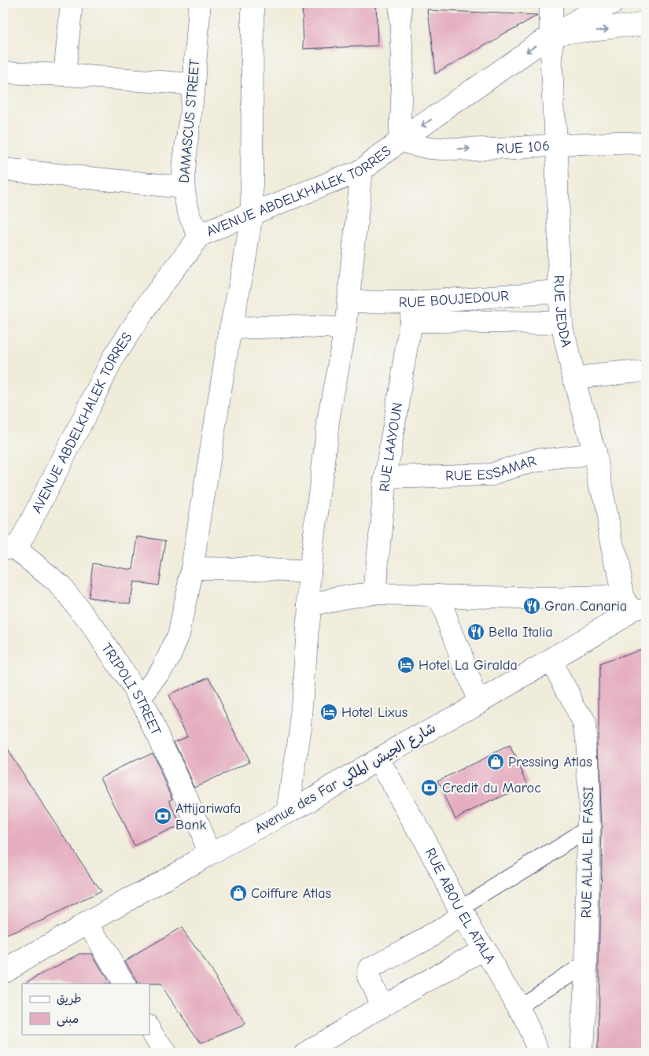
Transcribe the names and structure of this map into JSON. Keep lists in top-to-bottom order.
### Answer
{
  "streets": {
    "street": [
      "DAMASCUS STREET",
      "RUE 106",
      "AVENUE ABDELKHALEK TORRES",
      "RUE BOUJEDOUR",
      "RUE JEDDA",
      "RUE LAAYOUN",
      "RUE ESSAMAR",
      "TRIPOLI STREET",
      "Avenue des Far شارع الجيش الملكي",
      "RUE ALLAL EL FASSI",
      "RUE ABOU EL ATALA"
    ]
  },
  "crossings": [
    ["DAMASCUS STREET", "AVENUE ABDELKHALEK TORRES"],
    ["RUE 106", "AVENUE ABDELKHALEK TORRES"],
    ["RUE 106", "RUE JEDDA"],
    ["AVENUE ABDELKHALEK TORRES", "RUE JEDDA"],
    ["AVENUE ABDELKHALEK TORRES", "TRIPOLI STREET"],
    ["RUE BOUJEDOUR", "RUE JEDDA"],
    ["RUE BOUJEDOUR", "RUE LAAYOUN"],
    ["RUE JEDDA", "RUE ESSAMAR"],
    ["RUE JEDDA", "Avenue des Far شارع الجيش الملكي"],
    ["RUE LAAYOUN", "RUE ESSAMAR"],
    ["TRIPOLI STREET", "Avenue des Far شارع الجيش الملكي"],
    ["Avenue des Far شارع الجيش الملكي", "RUE ALLAL EL FASSI"],
    ["Avenue des Far شارع الجيش الملكي", "RUE ABOU EL ATALA"]
  ],
  "places": {
    "restaurant": ["Gran Canaria", "Bella Italia"],
    "hotel": ["Hotel La Giralda", "Hotel Lixus"],
    "shop": ["Pressing Atlas", "Coiffure Atlas"],
    "bank": ["Credit du Maroc", "Attijariwafa Bank"]
  },
  "legend": ["طريق", "مبنى"]
}
